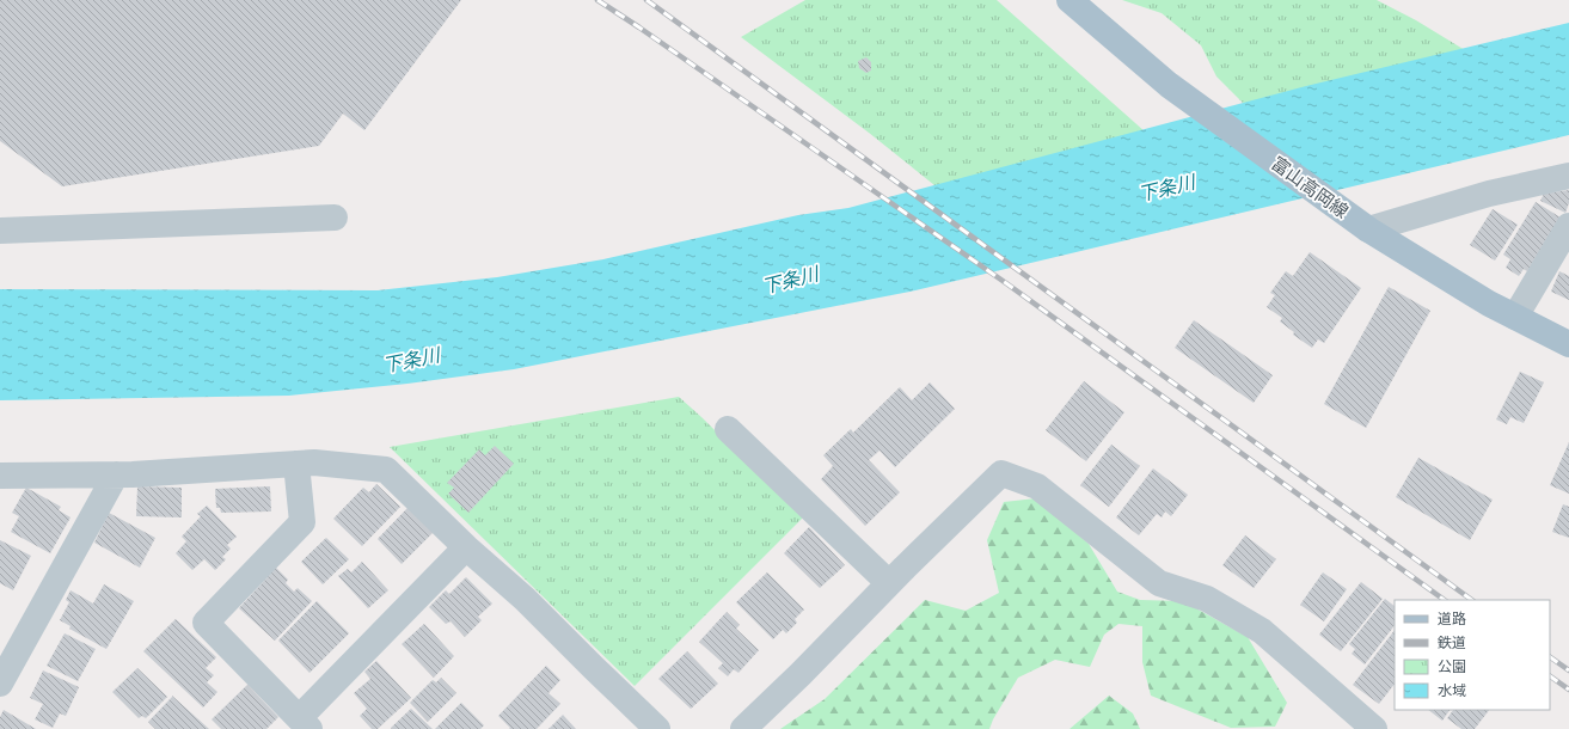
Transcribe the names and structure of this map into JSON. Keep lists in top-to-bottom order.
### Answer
{
  "streets": {
    "main road": ["富山高岡線"]
  },
  "water": ["下条川"],
  "legend": [
    "道路",
    "鉄道",
    "公園",
    "水域"
  ]
}
